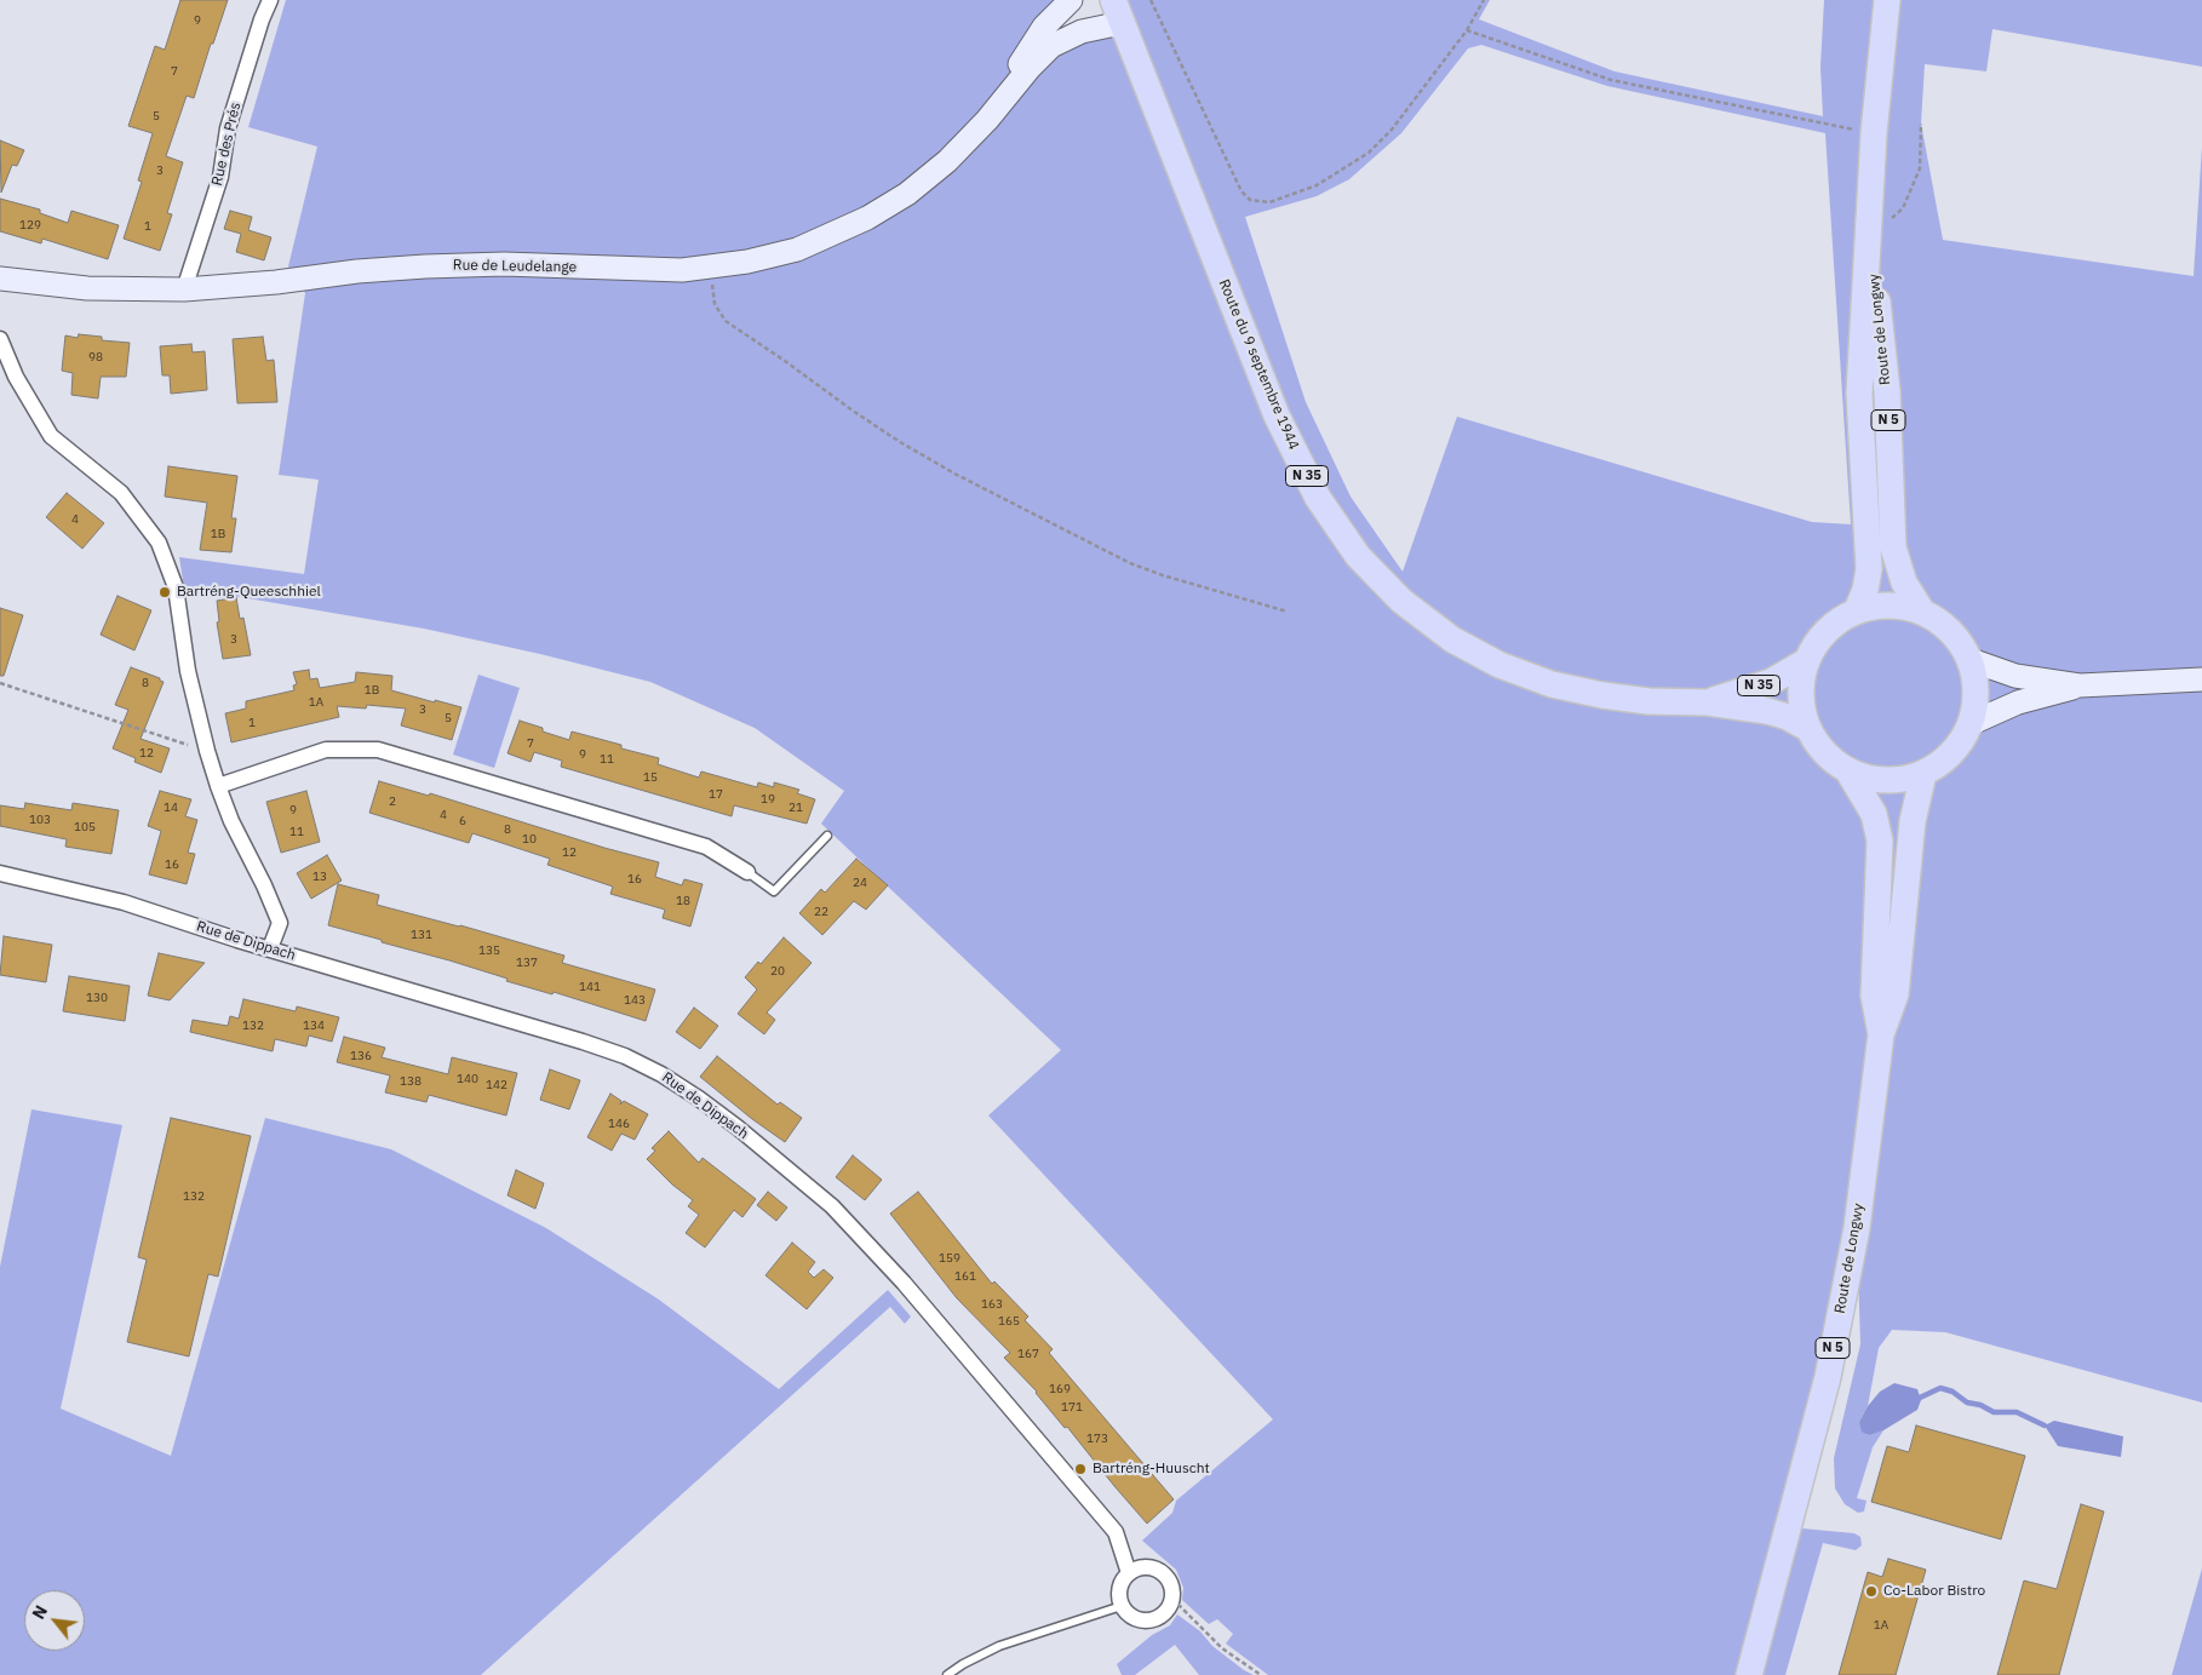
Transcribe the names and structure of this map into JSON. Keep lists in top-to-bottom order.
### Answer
{
  "streets": {
    "main road": [
      "Route de Longwy",
      "Route du 9 septembre 1944",
      "N 5",
      "N 35"
    ],
    "street": ["Rue des Prés", "Rue de Leudelange", "Rue de Dippach"]
  },
  "crossings": [
    ["Rue des Prés", "Rue de Leudelange"],
    ["Rue de Leudelange", "Route du 9 septembre 1944"],
    ["Route de Longwy", "N 5"],
    ["Route de Longwy", "N 35"],
    ["Route du 9 septembre 1944", "N 35"],
    ["N 5", "N 35"]
  ],
  "places": ["Bartréng-Queeschhiel", "Bartréng-Huuscht", "Co-Labor Bistro"],
  "house_numbers": [
    "9",
    "7",
    "5",
    "3",
    "129",
    "1",
    "98",
    "4",
    "1B",
    "3",
    "8",
    "1B",
    "1A",
    "3",
    "5",
    "1",
    "7",
    "12",
    "9",
    "11",
    "15",
    "17",
    "19",
    "2",
    "14",
    "21",
    "9",
    "4",
    "103",
    "6",
    "105",
    "8",
    "11",
    "10",
    "12",
    "16",
    "13",
    "16",
    "24",
    "18",
    "22",
    "131",
    "135",
    "137",
    "20",
    "141",
    "130",
    "143",
    "132",
    "134",
    "136",
    "140",
    "138",
    "142",
    "146",
    "132",
    "159",
    "161",
    "163",
    "165",
    "167",
    "169",
    "171",
    "173",
    "1A"
  ],
  "north": "top left"
}
